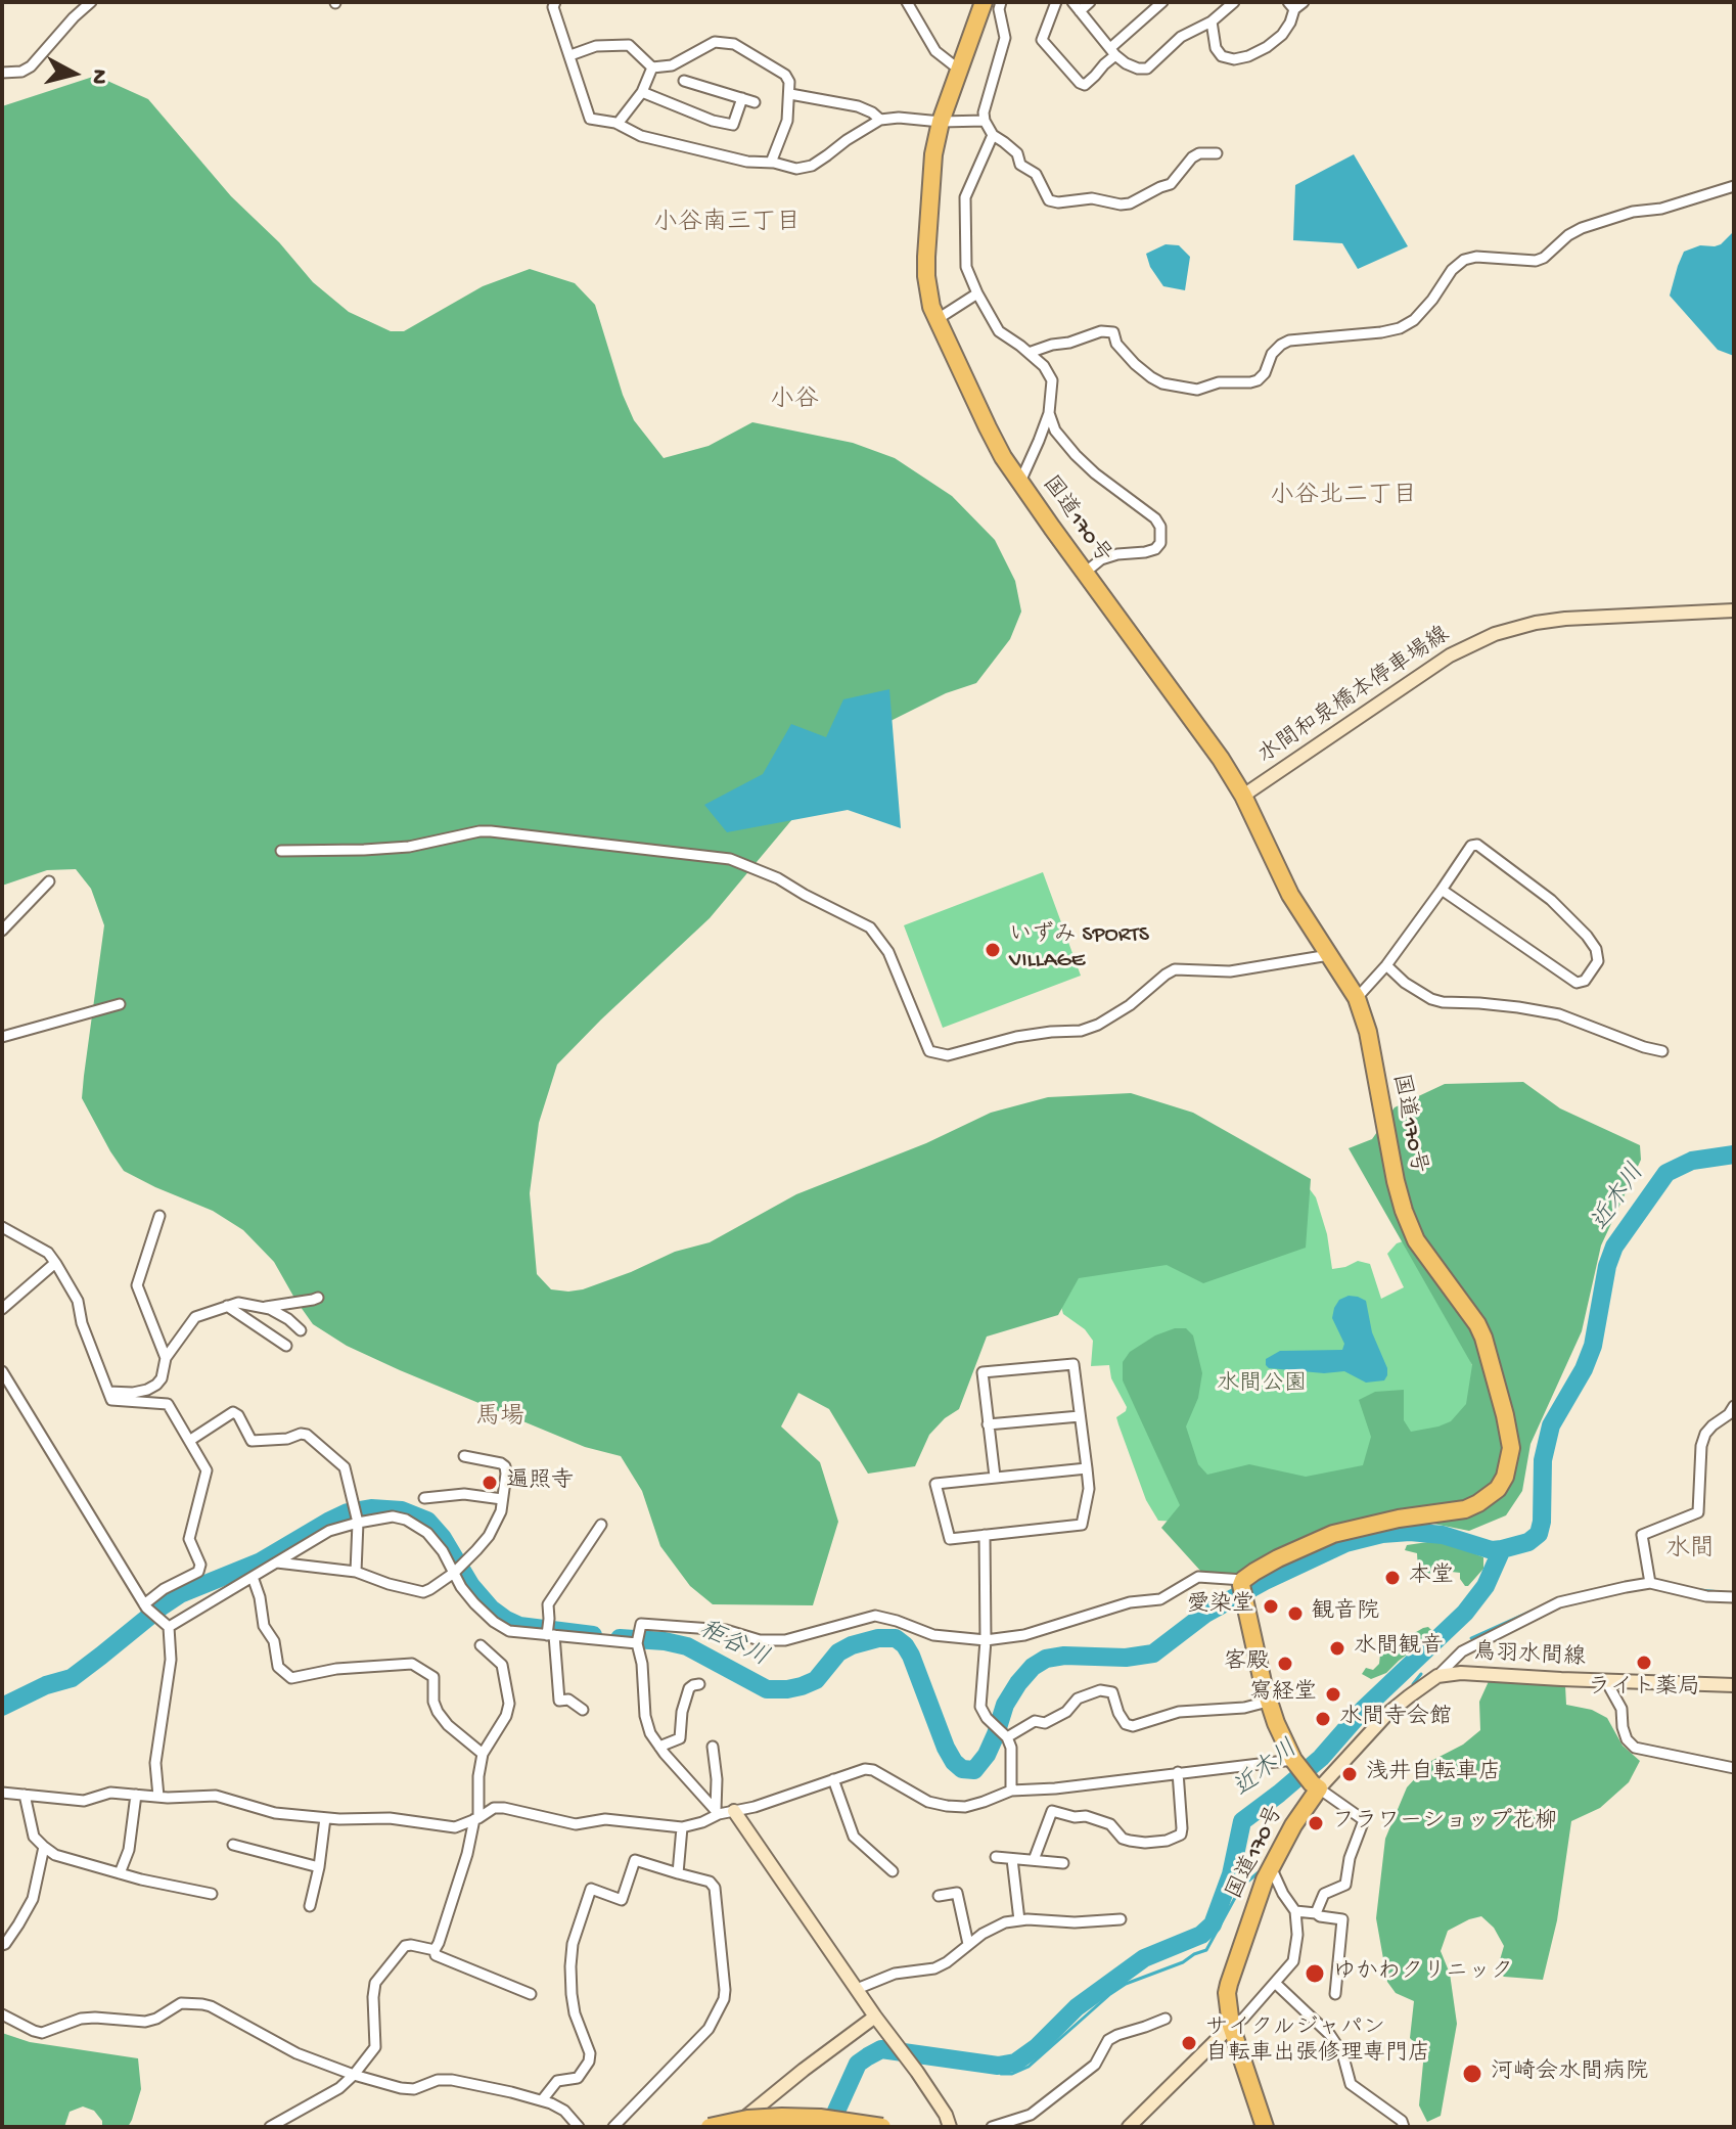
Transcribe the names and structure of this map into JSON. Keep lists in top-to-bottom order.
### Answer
{
  "streets": {
    "highway": ["国道170号"],
    "street": ["水間和泉橋本停車場線", "鳥羽水間線"]
  },
  "crossings": [
    ["国道170号", "水間和泉橋本停車場線"]
  ],
  "districts": [
    "小谷南三丁目",
    "小谷",
    "小谷北二丁目",
    "馬場",
    "水間"
  ],
  "water": ["近木川", "秬谷川"],
  "parks": ["水間公園"],
  "places": [
    "いずみ SPORTS VILLAGE",
    "遍照寺",
    "本堂",
    "愛染堂",
    "観音院",
    "水間観音",
    "ライト薬局",
    "客殿",
    "寫経堂",
    "水間寺会館",
    "浅井自転車店",
    "フラワーショップ花柳",
    "ゆかわクリニック",
    "サイクルジャパン 自転車出張修理専門店",
    "河崎会水間病院"
  ],
  "north": "right"
}
